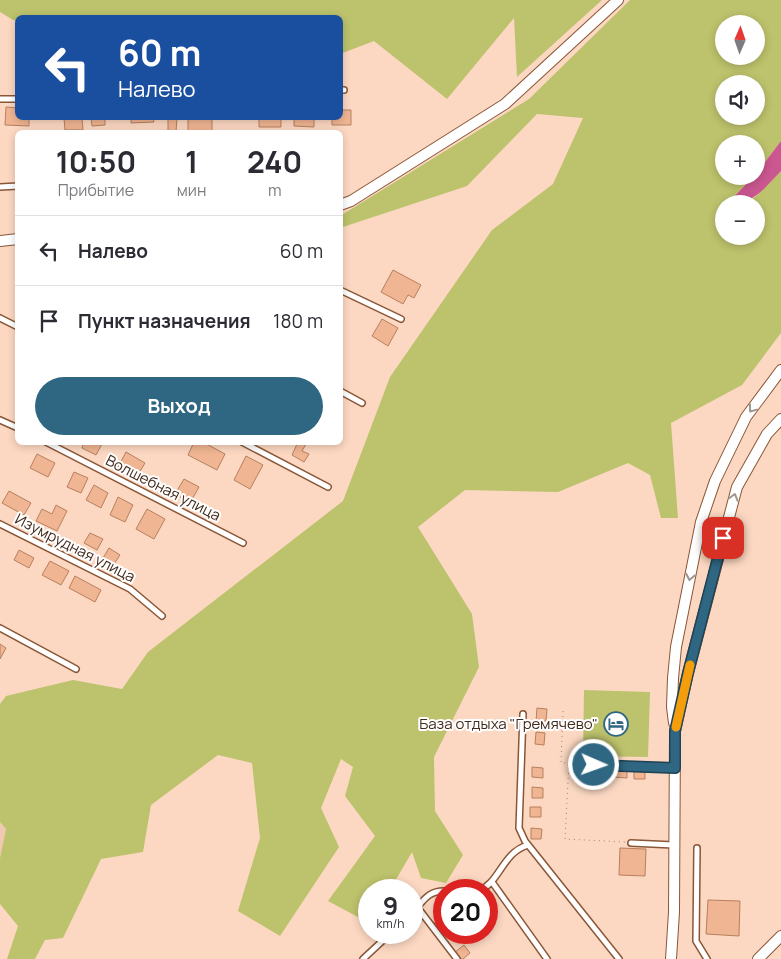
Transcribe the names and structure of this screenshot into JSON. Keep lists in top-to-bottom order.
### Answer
{
  "streets": {
    "lane": ["Волшебная улица", "Изумрудная улица"]
  },
  "places": {
    "hotel": ["База отдыха \"Гремячево\""]
  },
  "north": "top",
  "page": {
    "map_buttons": ["+", "−"],
    "turn": ["60 m", "Налево"],
    "eta": [
      "10:50",
      "Прибытие",
      "1",
      "мин",
      "240",
      "m"
    ],
    "list": [
      {
        "name": "Налево",
        "value": "60 m"
      },
      {
        "name": "Пункт назначения",
        "value": "180 m"
      }
    ],
    "buttons": "Выход",
    "speed": "9 km/h",
    "limit": "20"
  }
}
